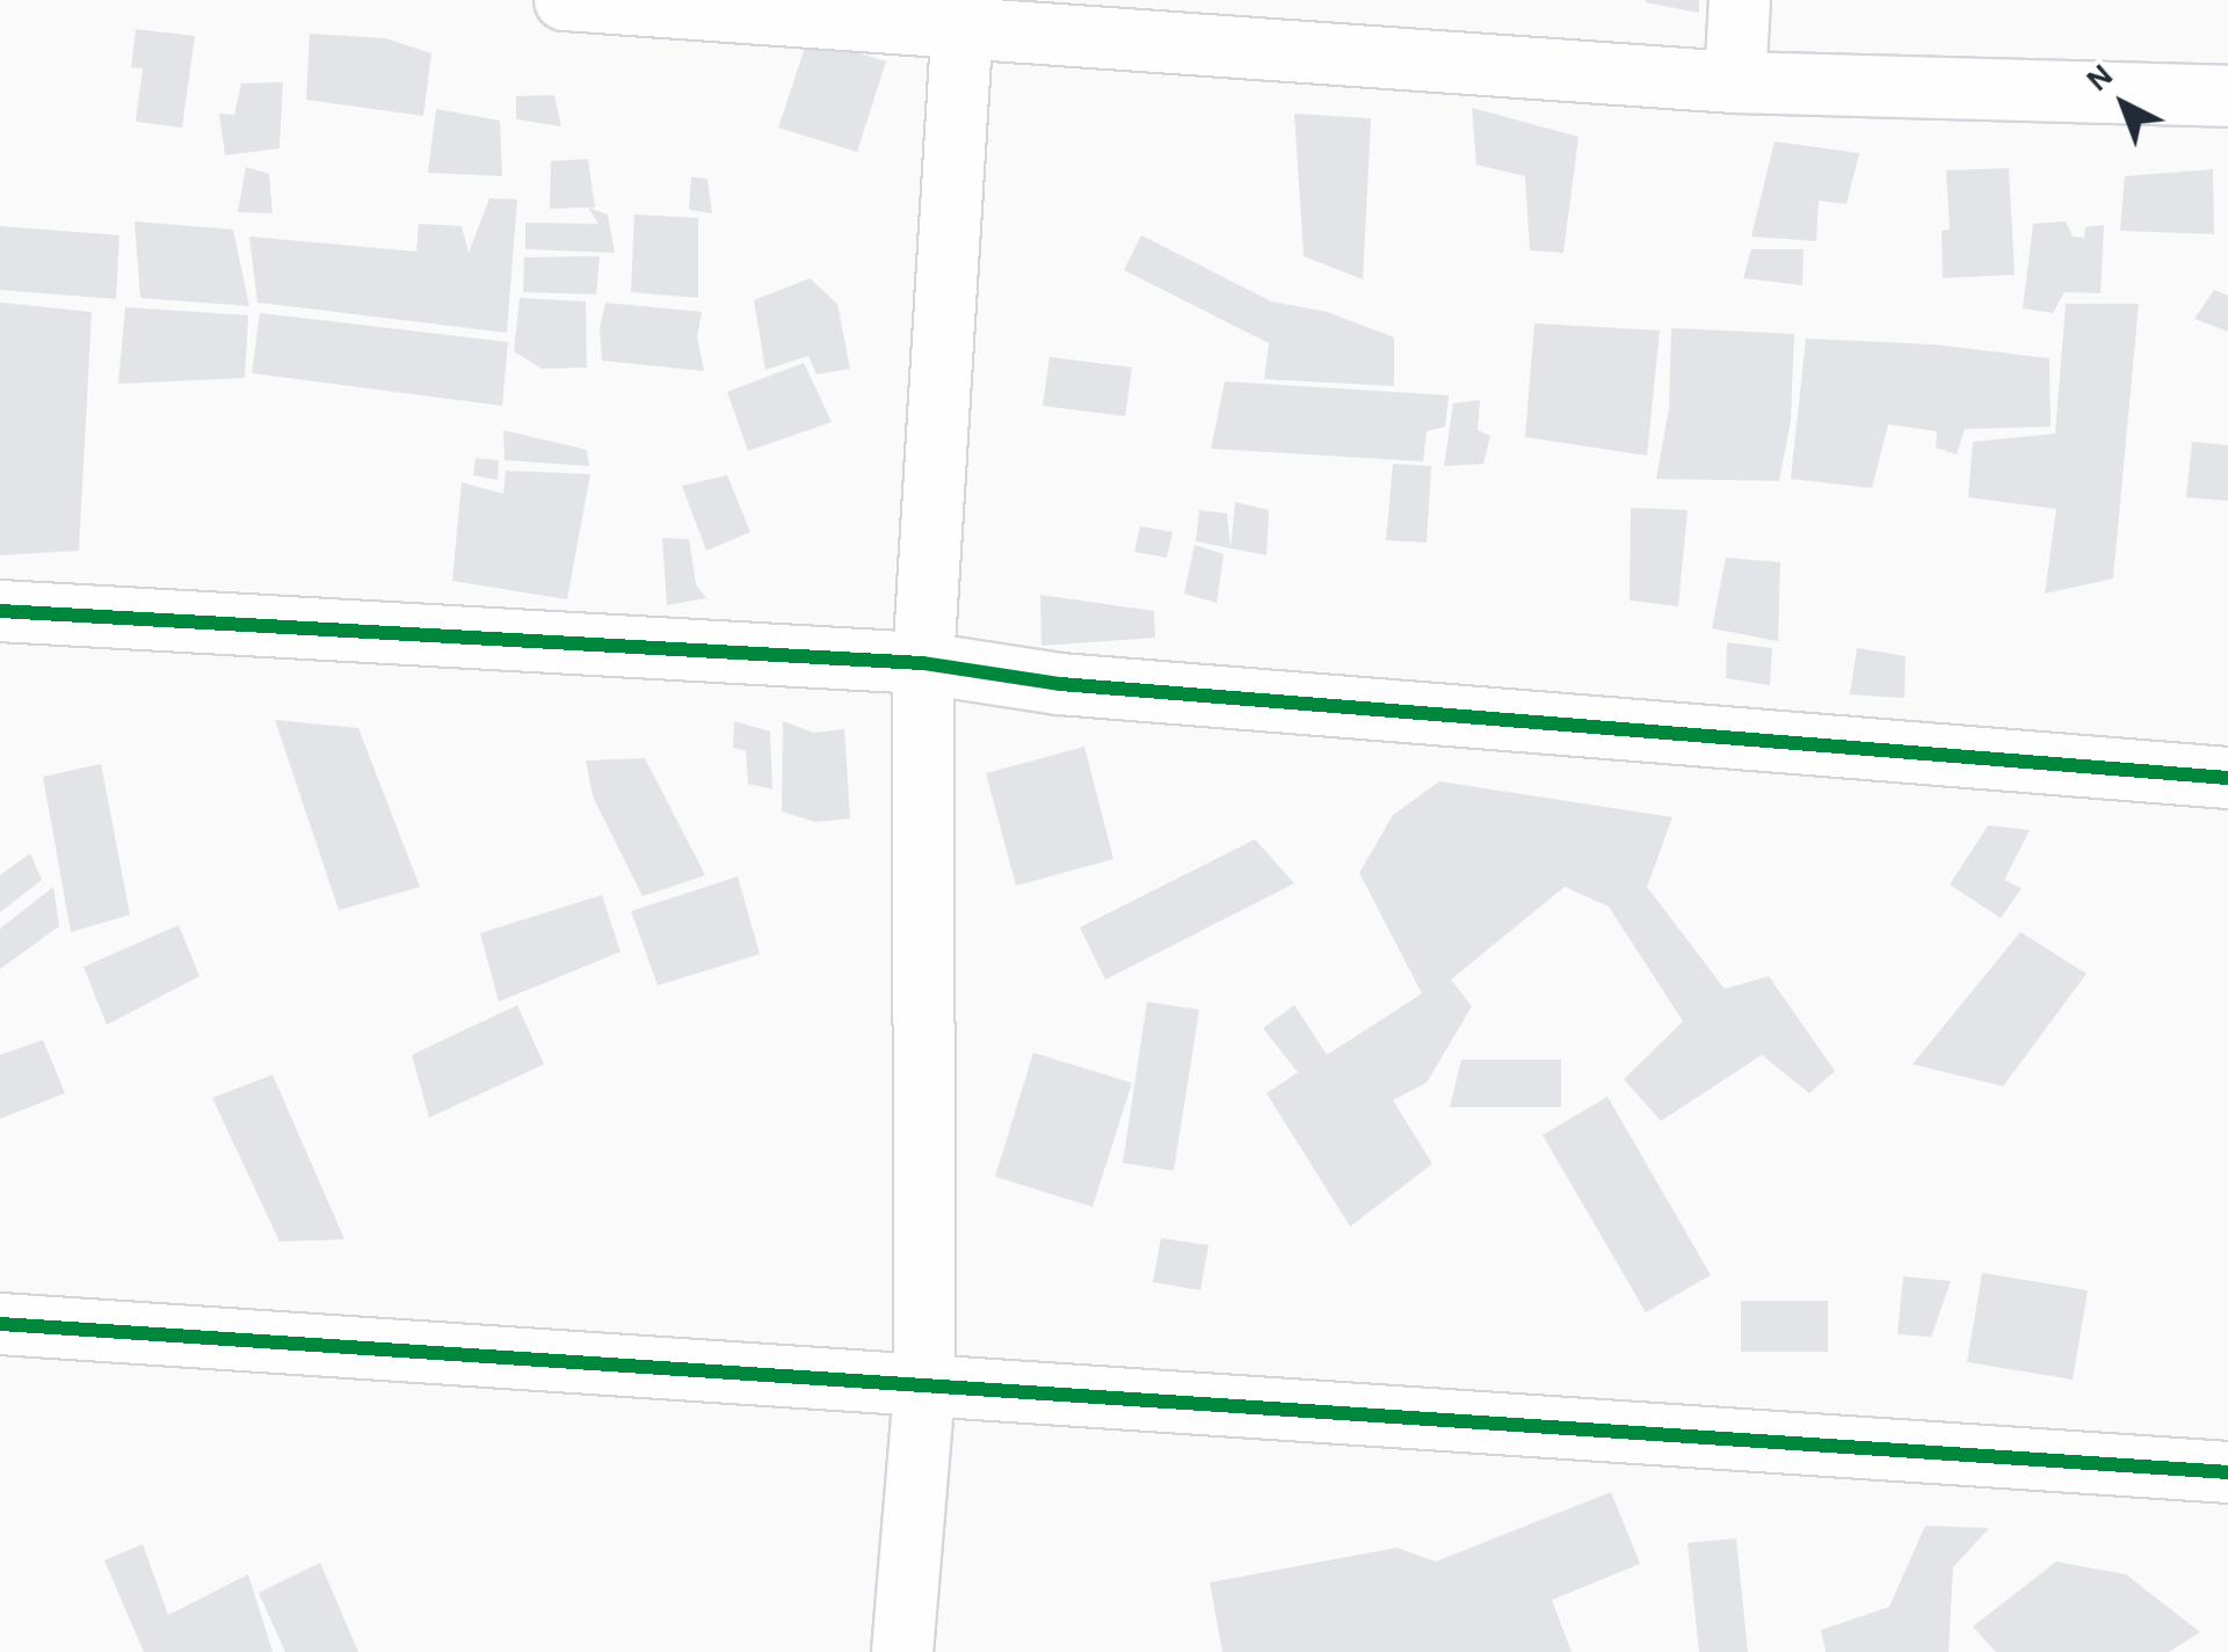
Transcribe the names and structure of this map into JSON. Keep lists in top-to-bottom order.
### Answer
{
  "north": "top left"
}
